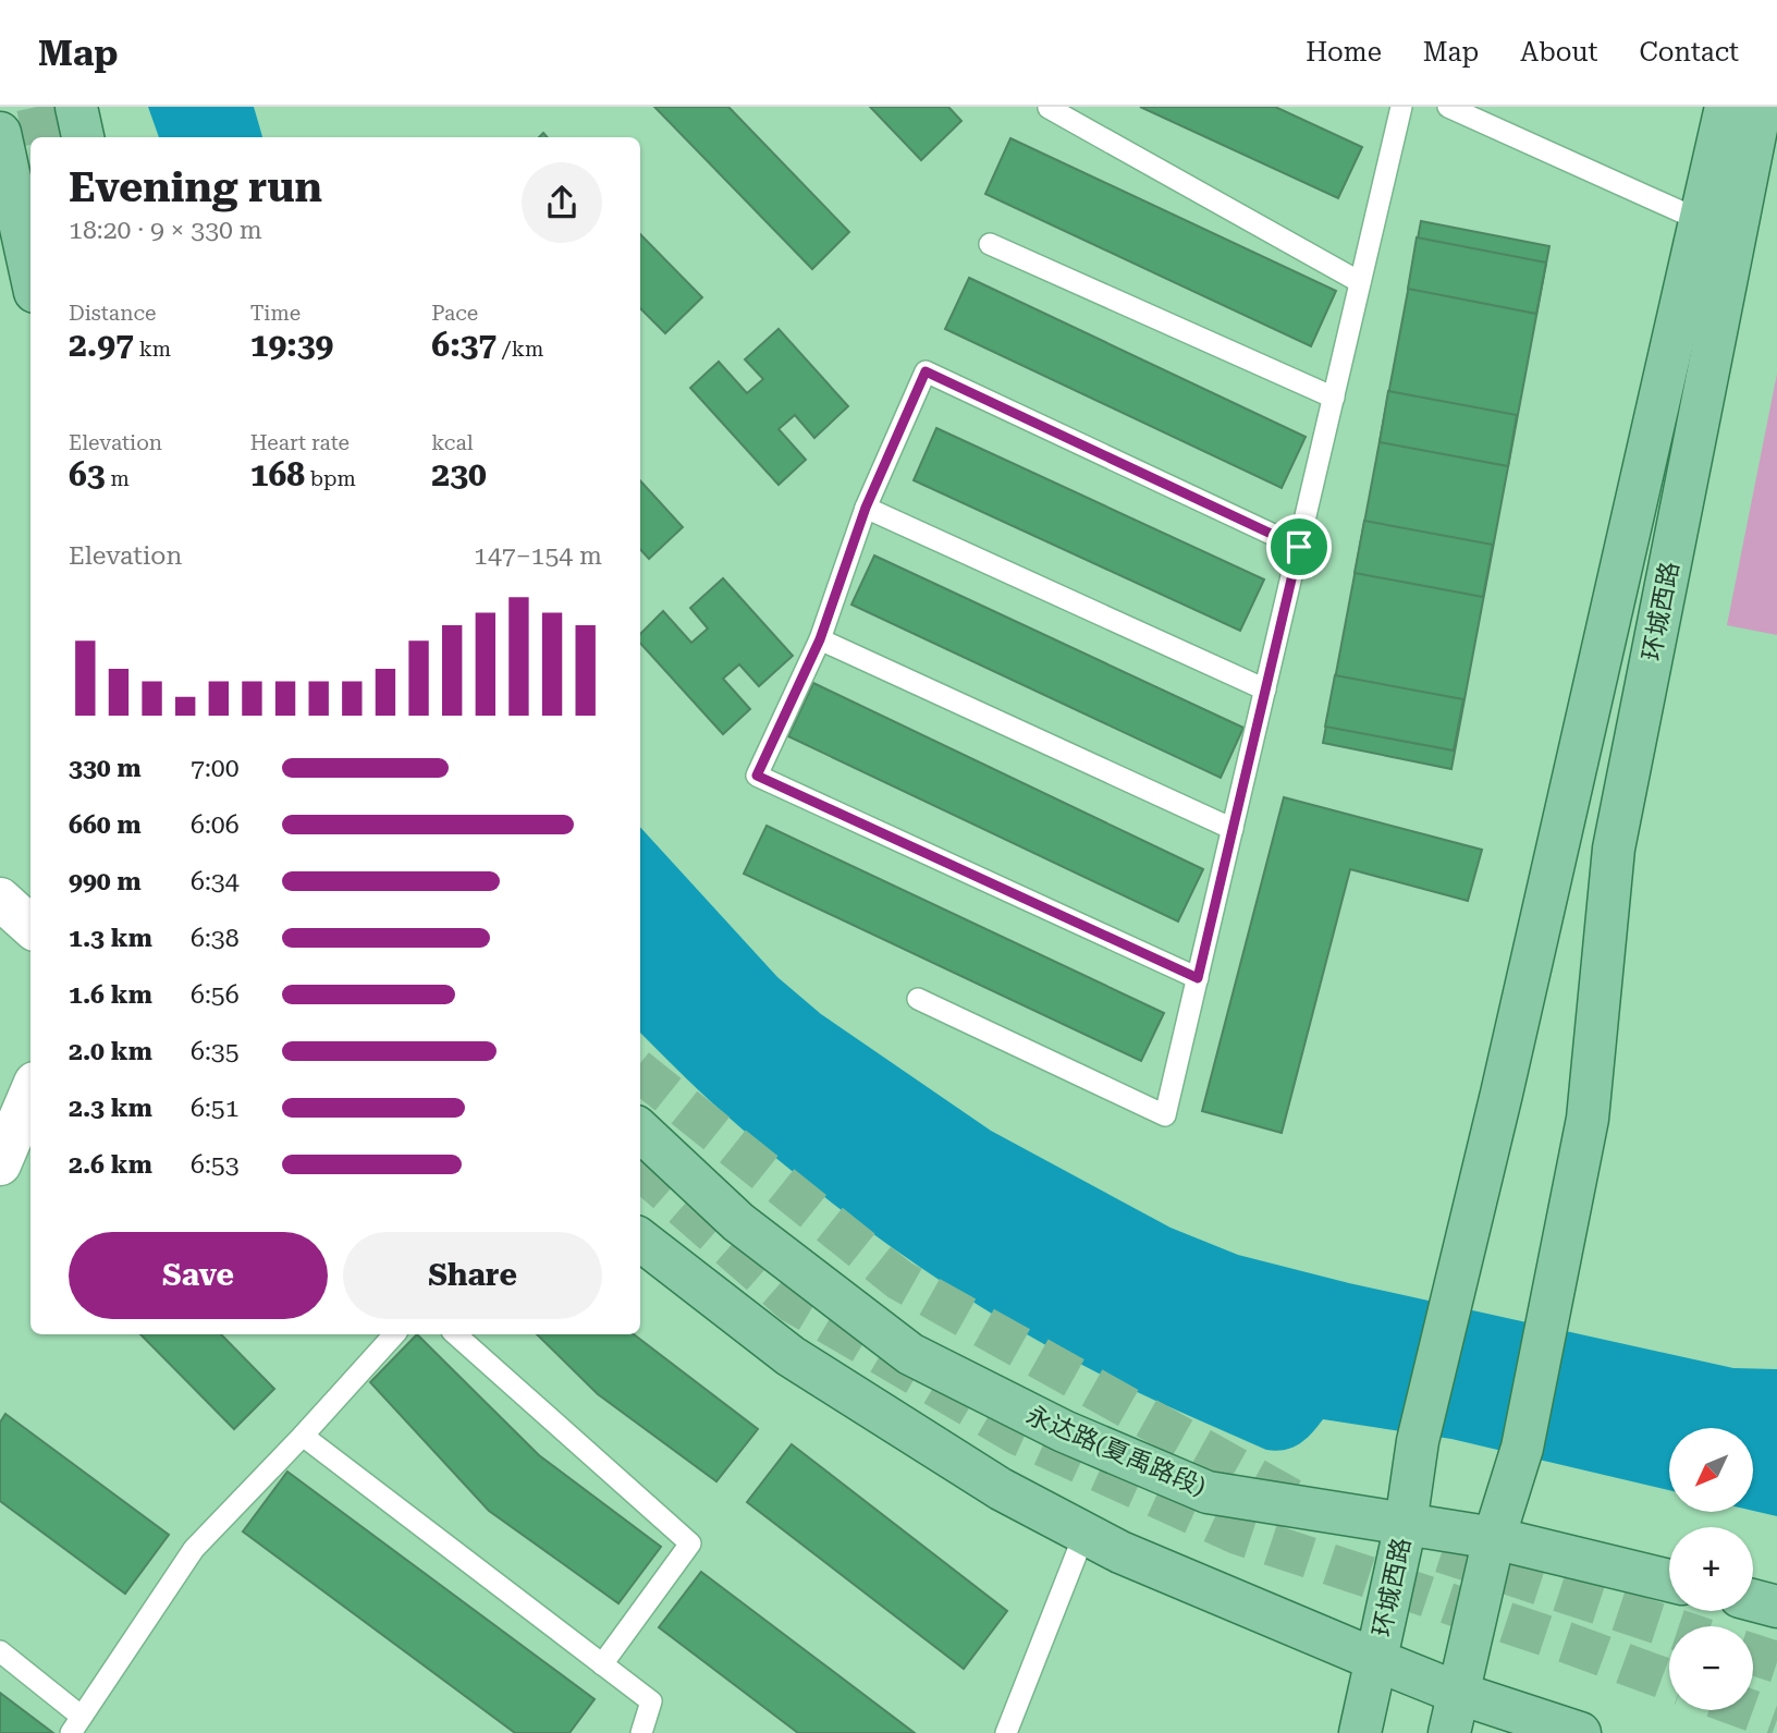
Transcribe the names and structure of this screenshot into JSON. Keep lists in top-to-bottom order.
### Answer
{
  "streets": {
    "main road": ["环城西路", "永达路(夏禹路段)"]
  },
  "crossings": [
    ["环城西路", "永达路(夏禹路段)"]
  ],
  "north": "bottom left",
  "page": {
    "header": "Map",
    "nav": [
      "Home",
      "Map",
      "About",
      "Contact"
    ],
    "heading": ["Evening run", "18:20 · 9 × 330 m"],
    "stats": [
      ["Distance", "2.97 km"],
      ["Time", "19:39"],
      ["Pace", "6:37 /km"],
      ["Elevation", "63 m"],
      ["Heart rate", "168 bpm"],
      ["kcal", "230"]
    ],
    "chart": ["Elevation", "147–154 m"],
    "list": [
      {
        "name": "330 m",
        "note": "7:00"
      },
      {
        "name": "660 m",
        "note": "6:06"
      },
      {
        "name": "990 m",
        "note": "6:34"
      },
      {
        "name": "1.3 km",
        "note": "6:38"
      },
      {
        "name": "1.6 km",
        "note": "6:56"
      },
      {
        "name": "2.0 km",
        "note": "6:35"
      },
      {
        "name": "2.3 km",
        "note": "6:51"
      },
      {
        "name": "2.6 km",
        "note": "6:53"
      }
    ],
    "buttons": ["Save", "Share"],
    "map_buttons": ["+", "−"]
  }
}
